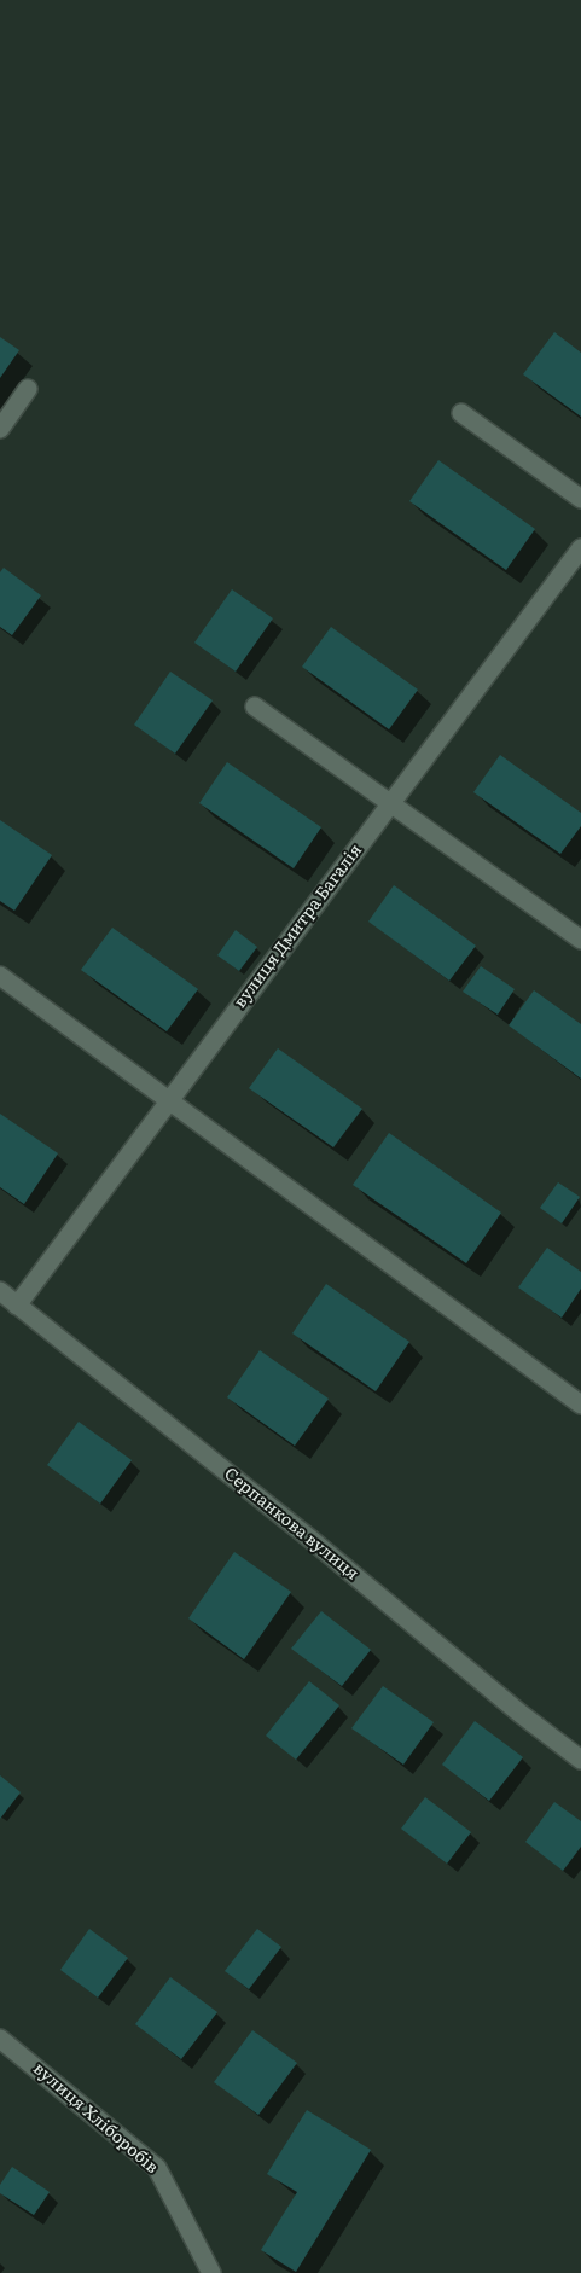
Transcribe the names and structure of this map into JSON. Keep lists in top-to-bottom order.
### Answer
{
  "streets": {
    "street": ["вулиця Дмитра Багалія", "Серпанкова вулиця", "вулиця Хліборобів"]
  },
  "crossings": [
    ["вулиця Дмитра Багалія", "Серпанкова вулиця"]
  ]
}
